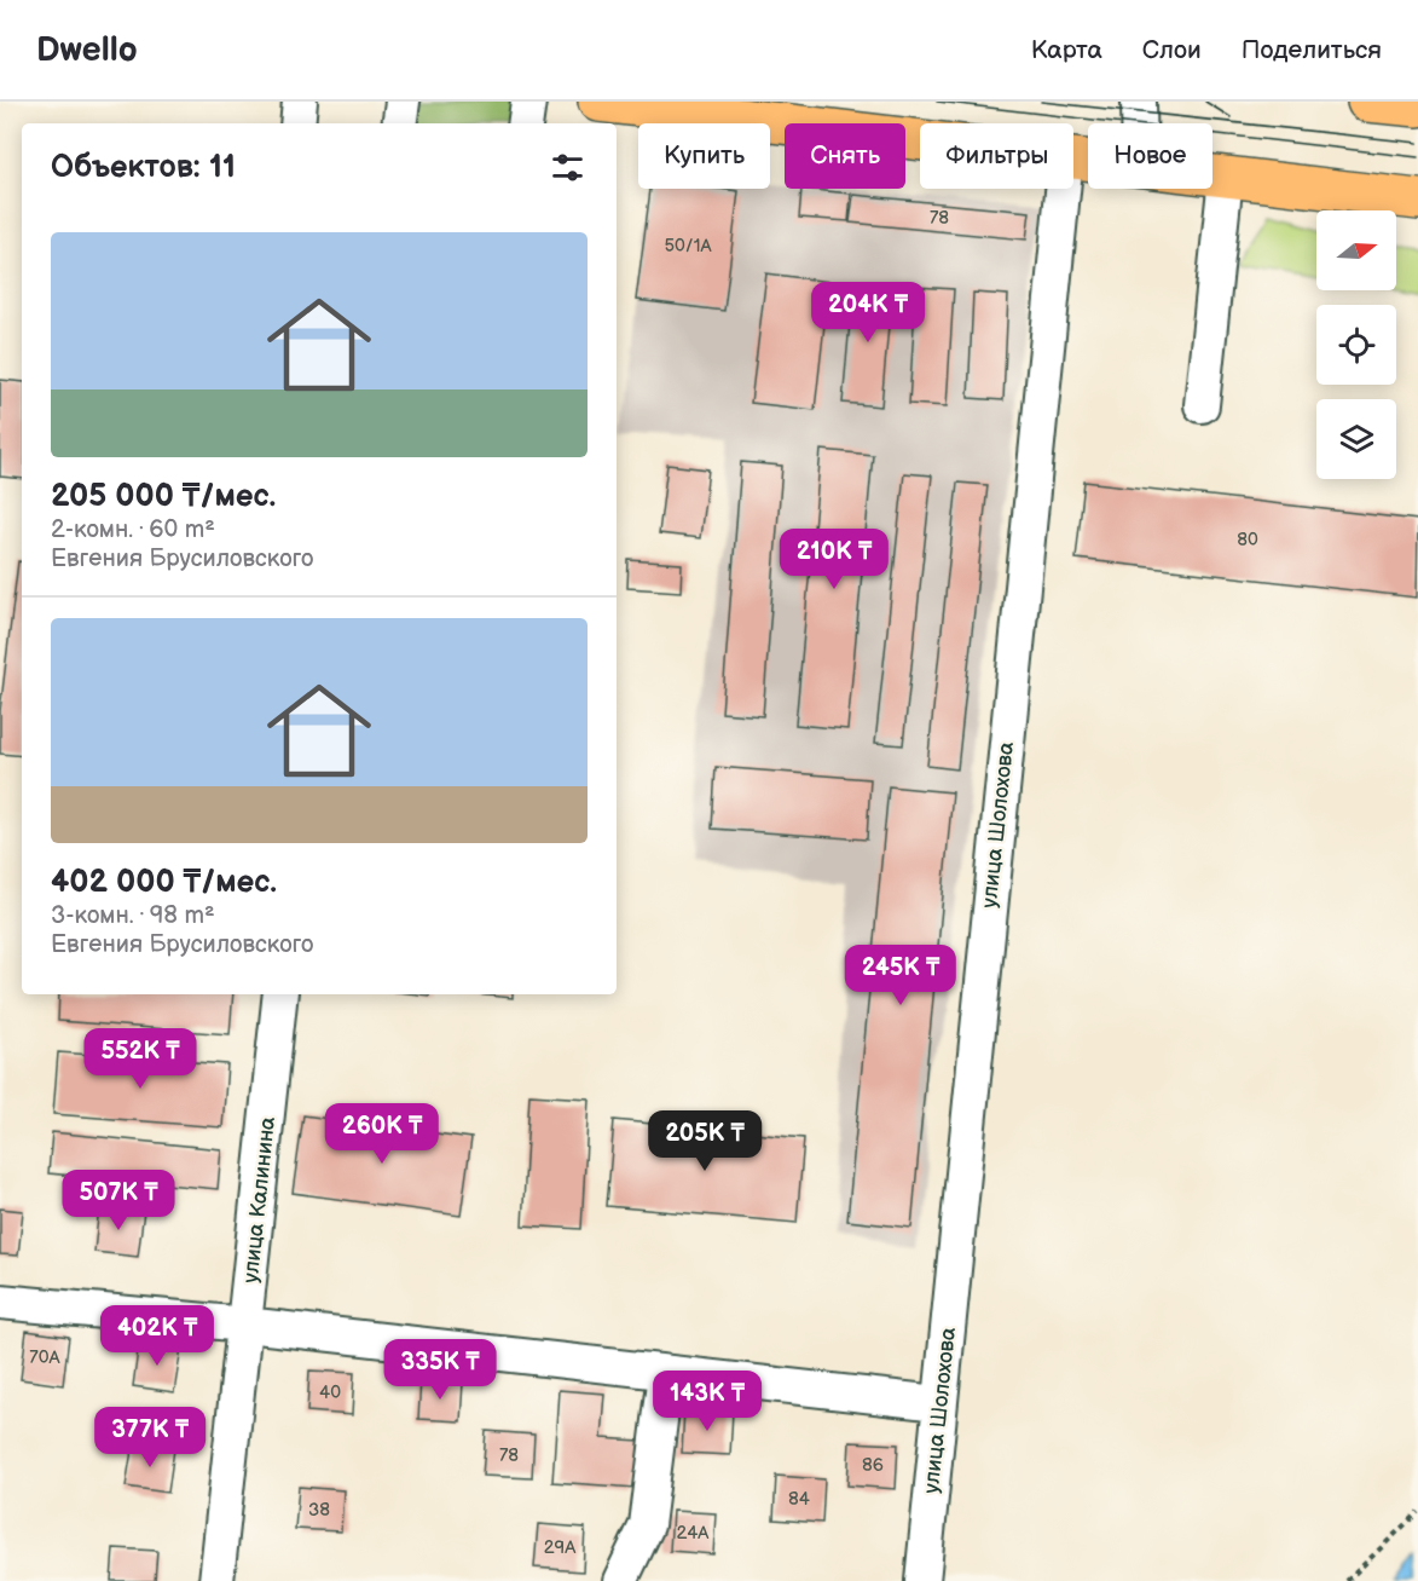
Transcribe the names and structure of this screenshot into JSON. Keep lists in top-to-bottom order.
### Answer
{
  "streets": {
    "street": ["улица Шолохова", "улица Калинина"]
  },
  "house_numbers": [
    "78",
    "50/1А",
    "80",
    "70А",
    "40",
    "78",
    "86",
    "84",
    "38",
    "24А",
    "29А"
  ],
  "north": "right",
  "page": {
    "header": "Dwello",
    "nav": ["Карта", "Слои", "Поделиться"],
    "chip": [
      "Купить",
      "Снять",
      "Фильтры",
      "Новое"
    ],
    "heading": "Объектов: 11",
    "list": [
      {
        "name": "205 000 ₸/мес.",
        "note": "2-комн. · 60 m² · Евгения Брусиловского"
      },
      {
        "name": "402 000 ₸/мес.",
        "note": "3-комн. · 98 m² · Евгения Брусиловского"
      }
    ],
    "price": [
      "204K ₸",
      "210K ₸",
      "245K ₸",
      "552K ₸",
      "260K ₸",
      "205K ₸",
      "507K ₸",
      "402K ₸",
      "335K ₸",
      "143K ₸",
      "377K ₸"
    ]
  }
}
